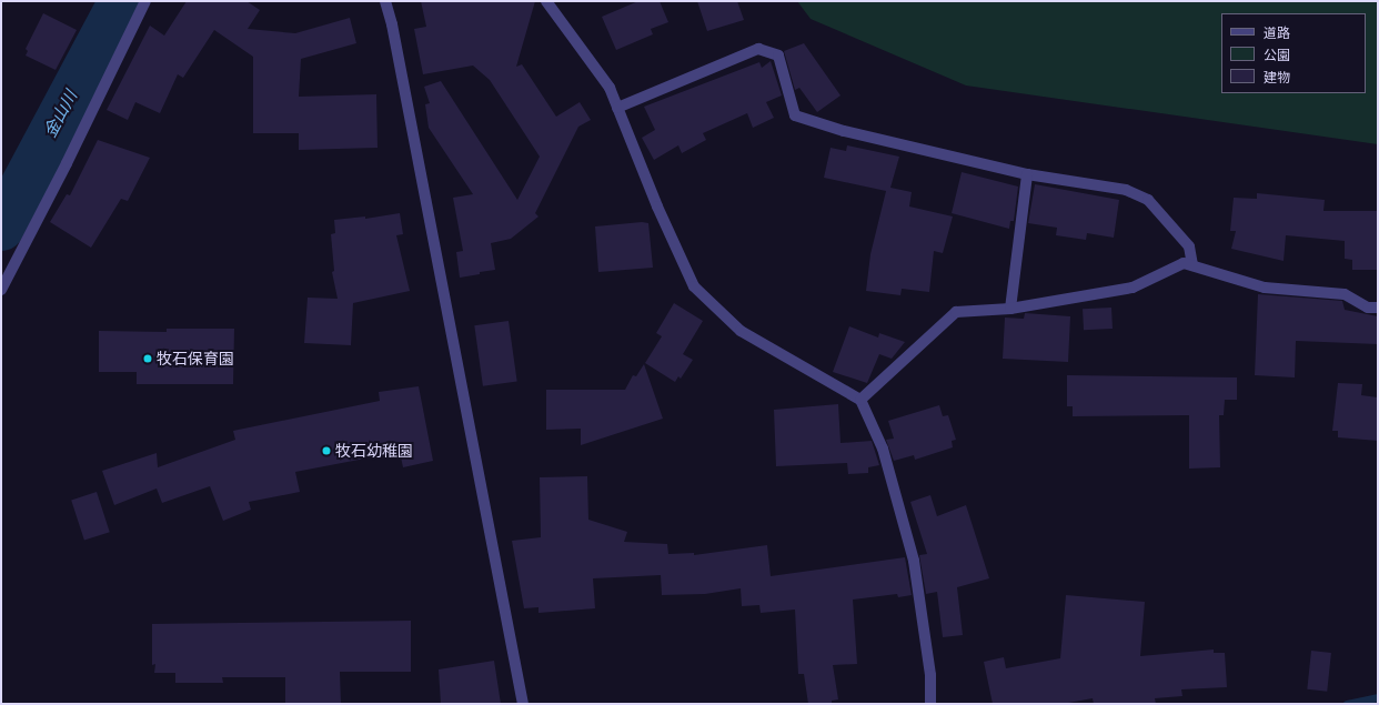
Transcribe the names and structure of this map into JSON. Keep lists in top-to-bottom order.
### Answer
{
  "water": ["金山川"],
  "places": ["牧石保育園", "牧石幼稚園"],
  "legend": ["道路", "公園", "建物"]
}
